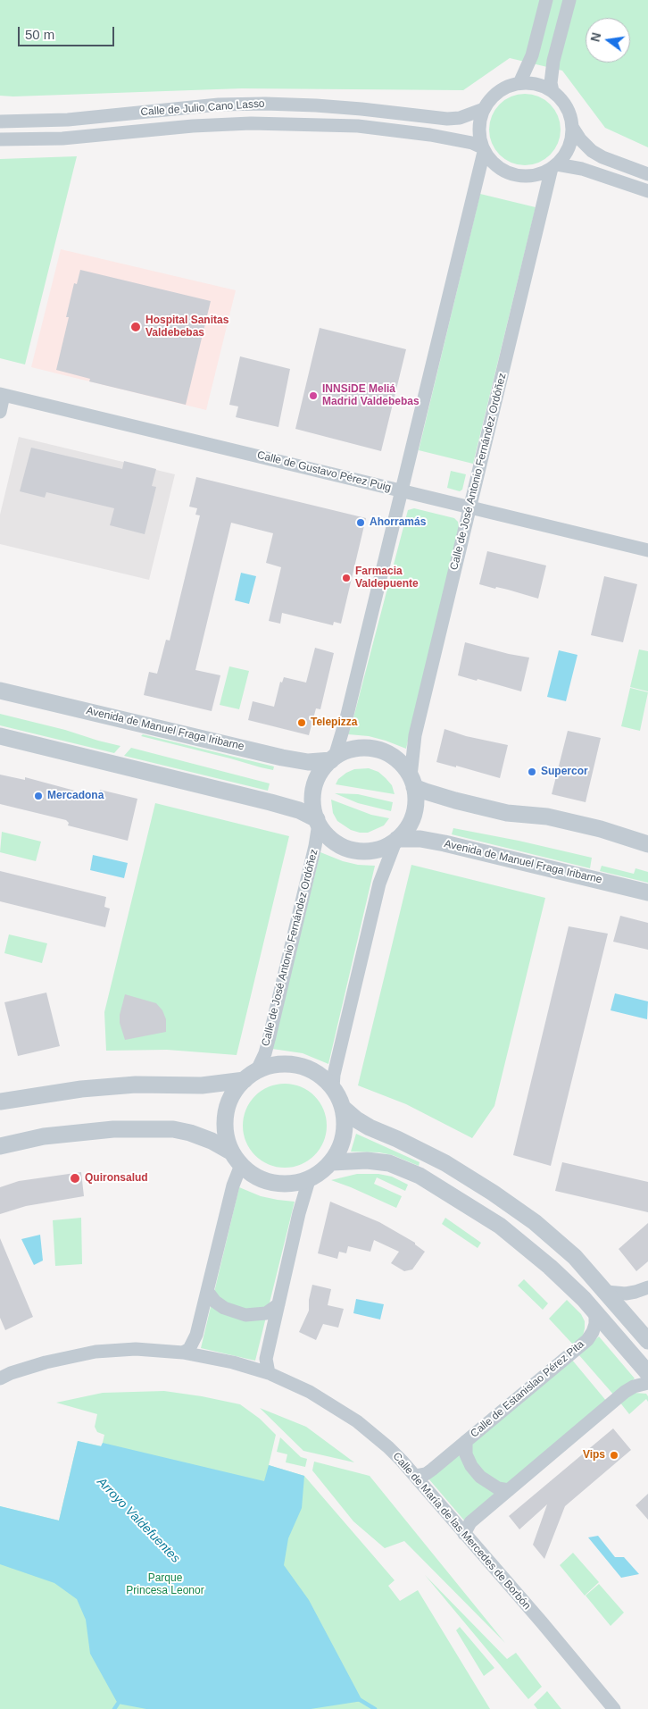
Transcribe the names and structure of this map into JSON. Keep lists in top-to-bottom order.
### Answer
{
  "streets": {
    "street": [
      "Calle de Julio Cano Lasso",
      "Calle de Gustavo Pérez Puig",
      "Calle de José Antonio Fernández Ordóñez",
      "Avenida de Manuel Fraga Iribarne",
      "Calle de Estanislao Pérez Pita",
      "Calle de María de las Mercedes de Borbón"
    ]
  },
  "crossings": [
    ["Calle de Julio Cano Lasso", "Calle de José Antonio Fernández Ordóñez"],
    ["Calle de Gustavo Pérez Puig", "Calle de José Antonio Fernández Ordóñez"],
    ["Calle de José Antonio Fernández Ordóñez", "Avenida de Manuel Fraga Iribarne"],
    ["Calle de Estanislao Pérez Pita", "Calle de María de las Mercedes de Borbón"]
  ],
  "water": ["Arroyo Valdefuentes"],
  "parks": ["Parque Princesa Leonor"],
  "places": [
    "Hospital Sanitas Valdebebas",
    "INNSiDE Meliá Madrid Valdebebas",
    "Ahorramás",
    "Farmacia Valdepuente",
    "Telepizza",
    "Supercor",
    "Mercadona",
    "Quironsalud",
    "Vips"
  ],
  "scale_bar": "50 m",
  "north": "left"
}
